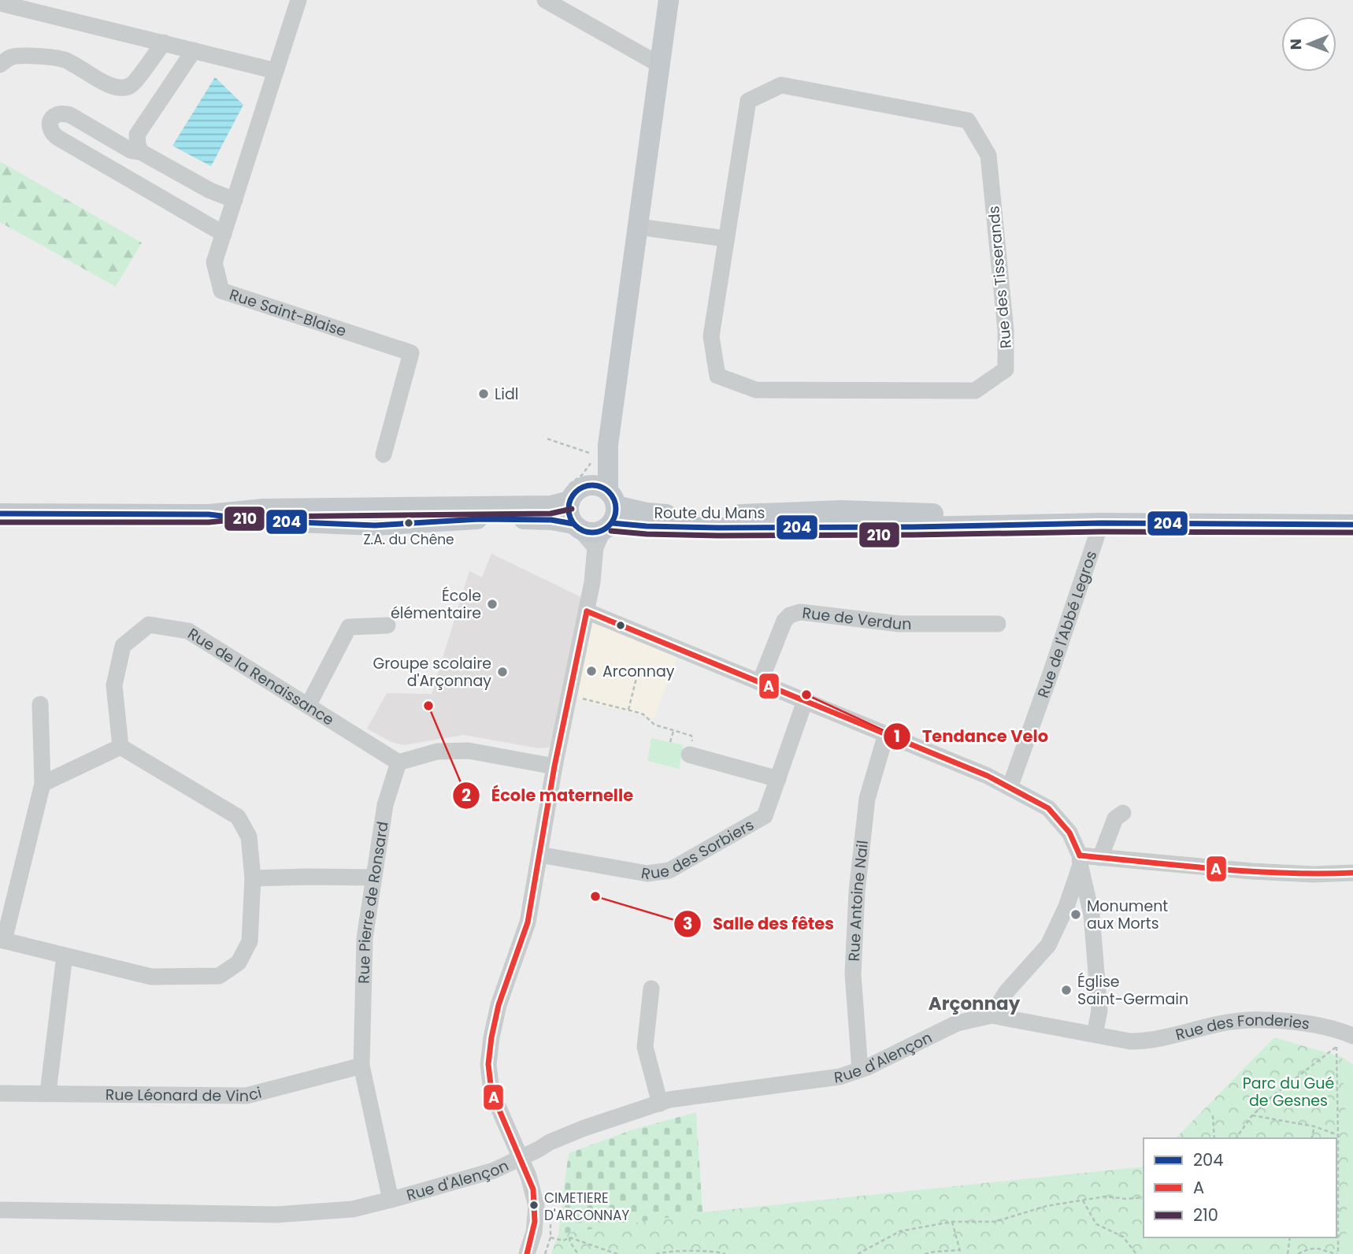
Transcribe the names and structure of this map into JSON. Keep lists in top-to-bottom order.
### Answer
{
  "streets": {
    "main road": ["Route du Mans"],
    "street": [
      "Rue des Tisserands",
      "Rue Saint-Blaise",
      "Rue de Verdun",
      "Rue de l'Abbé Legros",
      "Rue de la Renaissance",
      "Rue des Sorbiers",
      "Rue Antoine Nail",
      "Rue Pierre de Ronsard",
      "Rue des Fonderies",
      "Rue d'Alençon",
      "Rue Léonard de Vinci"
    ]
  },
  "crossings": [
    ["Route du Mans", "Rue de l'Abbé Legros"],
    ["Rue de la Renaissance", "Rue Pierre de Ronsard"],
    ["Rue Antoine Nail", "Rue d'Alençon"],
    ["Rue Pierre de Ronsard", "Rue d'Alençon"],
    ["Rue Pierre de Ronsard", "Rue Léonard de Vinci"],
    ["Rue des Fonderies", "Rue d'Alençon"]
  ],
  "districts": ["Arçonnay"],
  "parks": ["Parc du Gué de Gesnes"],
  "places": [
    "Lidl",
    "Z.A. du Chêne",
    "École élémentaire",
    "Arconnay",
    "Groupe scolaire d'Arçonnay",
    "Tendance Velo",
    "École maternelle",
    "Salle des fêtes",
    "Monument aux Morts",
    "Église Saint-Germain",
    "CIMETIERE D'ARCONNAY"
  ],
  "lines": ["transit line 204", "transit line 210", "transit line A"],
  "legend": ["204", "A", "210"],
  "north": "left"
}
